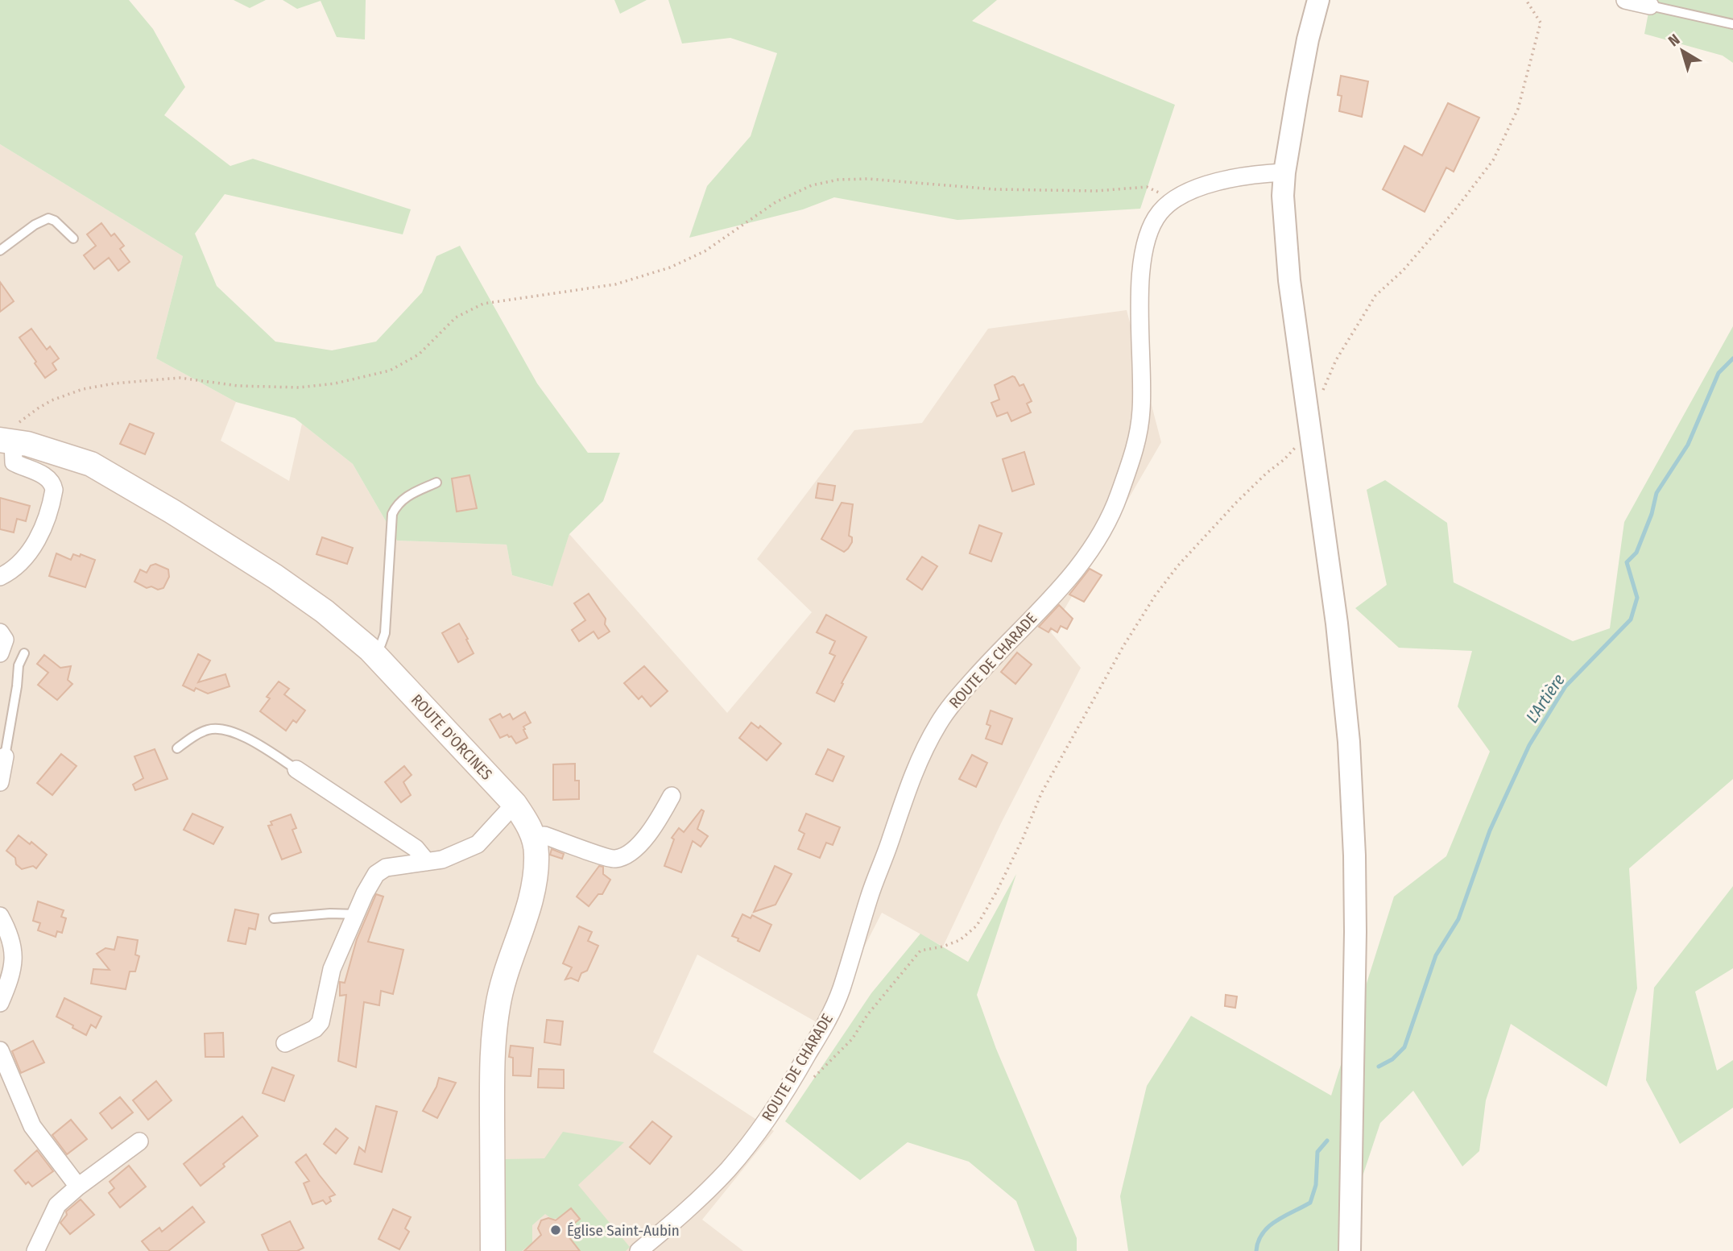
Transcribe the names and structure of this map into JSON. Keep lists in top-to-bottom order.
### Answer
{
  "streets": {
    "main road": ["ROUTE D'ORCINES"],
    "street": ["ROUTE DE CHARADE"]
  },
  "water": ["L'Artière"],
  "places": ["Église Saint-Aubin"],
  "north": "top left"
}
